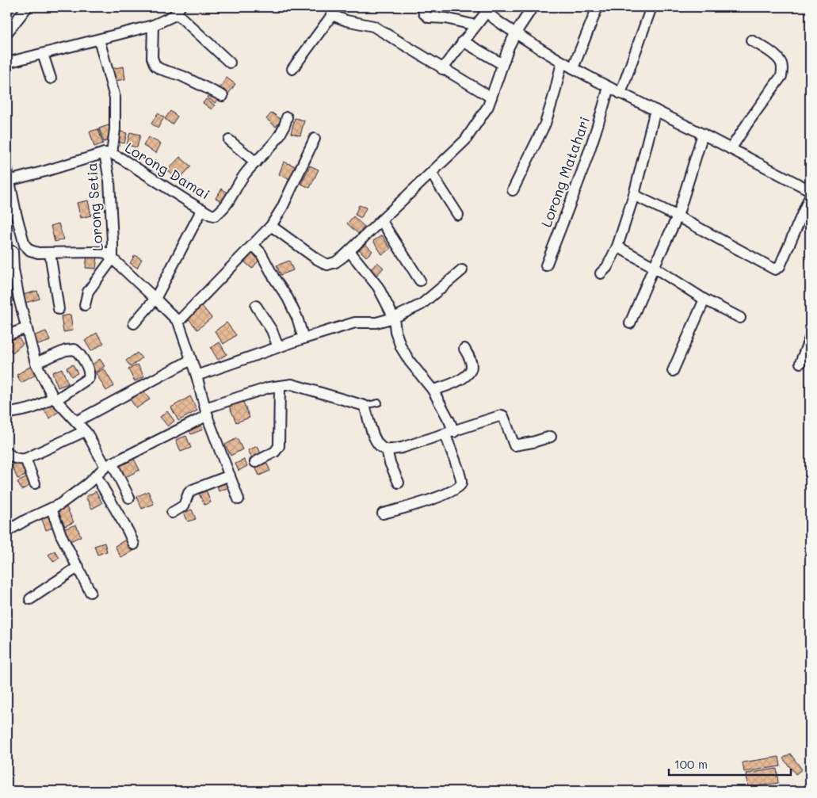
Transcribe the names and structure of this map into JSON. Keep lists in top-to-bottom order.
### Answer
{
  "streets": {
    "street": ["Lorong Damai", "Lorong Matahari", "Lorong Setia"]
  },
  "crossings": [
    ["Lorong Damai", "Lorong Setia"]
  ],
  "scale_bar": "100 m"
}
